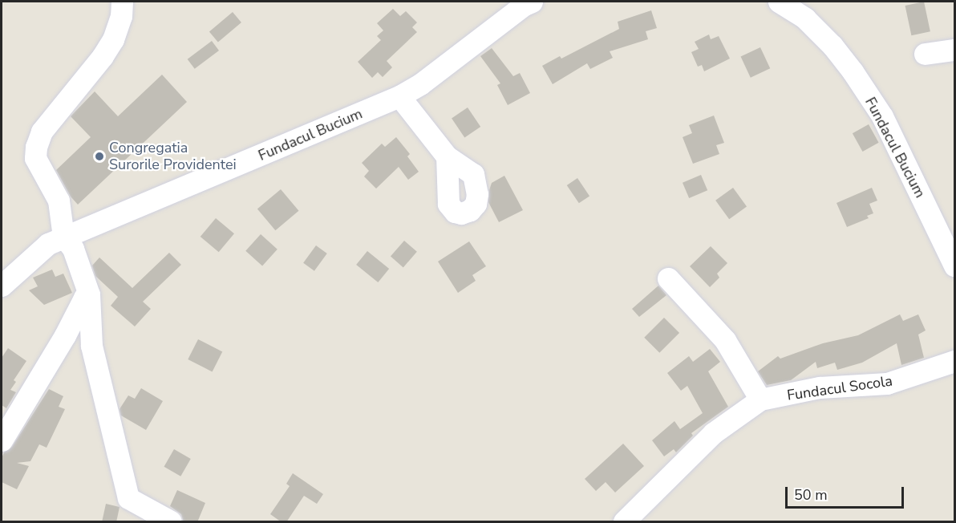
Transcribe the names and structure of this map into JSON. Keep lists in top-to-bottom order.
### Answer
{
  "streets": {
    "street": ["Fundacul Bucium", "Fundacul Socola"]
  },
  "places": ["Congregatia Surorile Providentei"],
  "scale_bar": "50 m"
}
